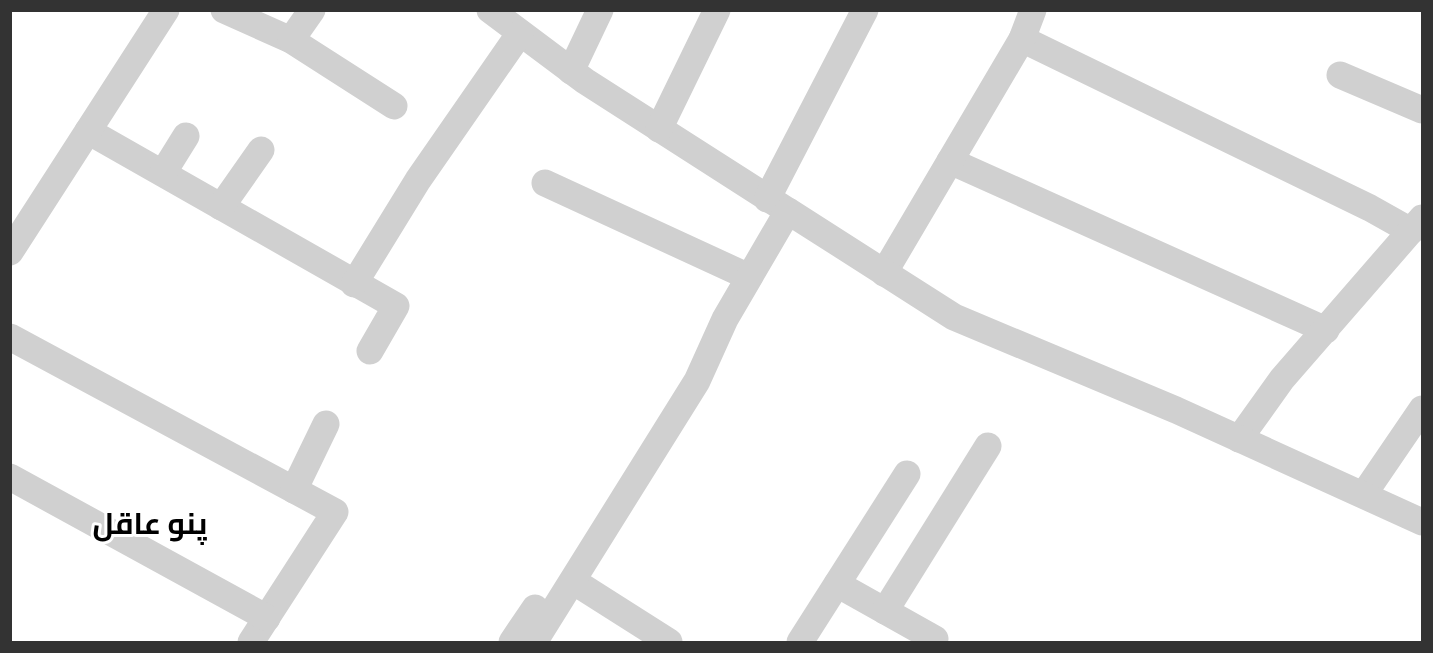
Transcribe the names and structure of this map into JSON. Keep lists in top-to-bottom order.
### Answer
{
  "districts": ["پنو عاقل"]
}
